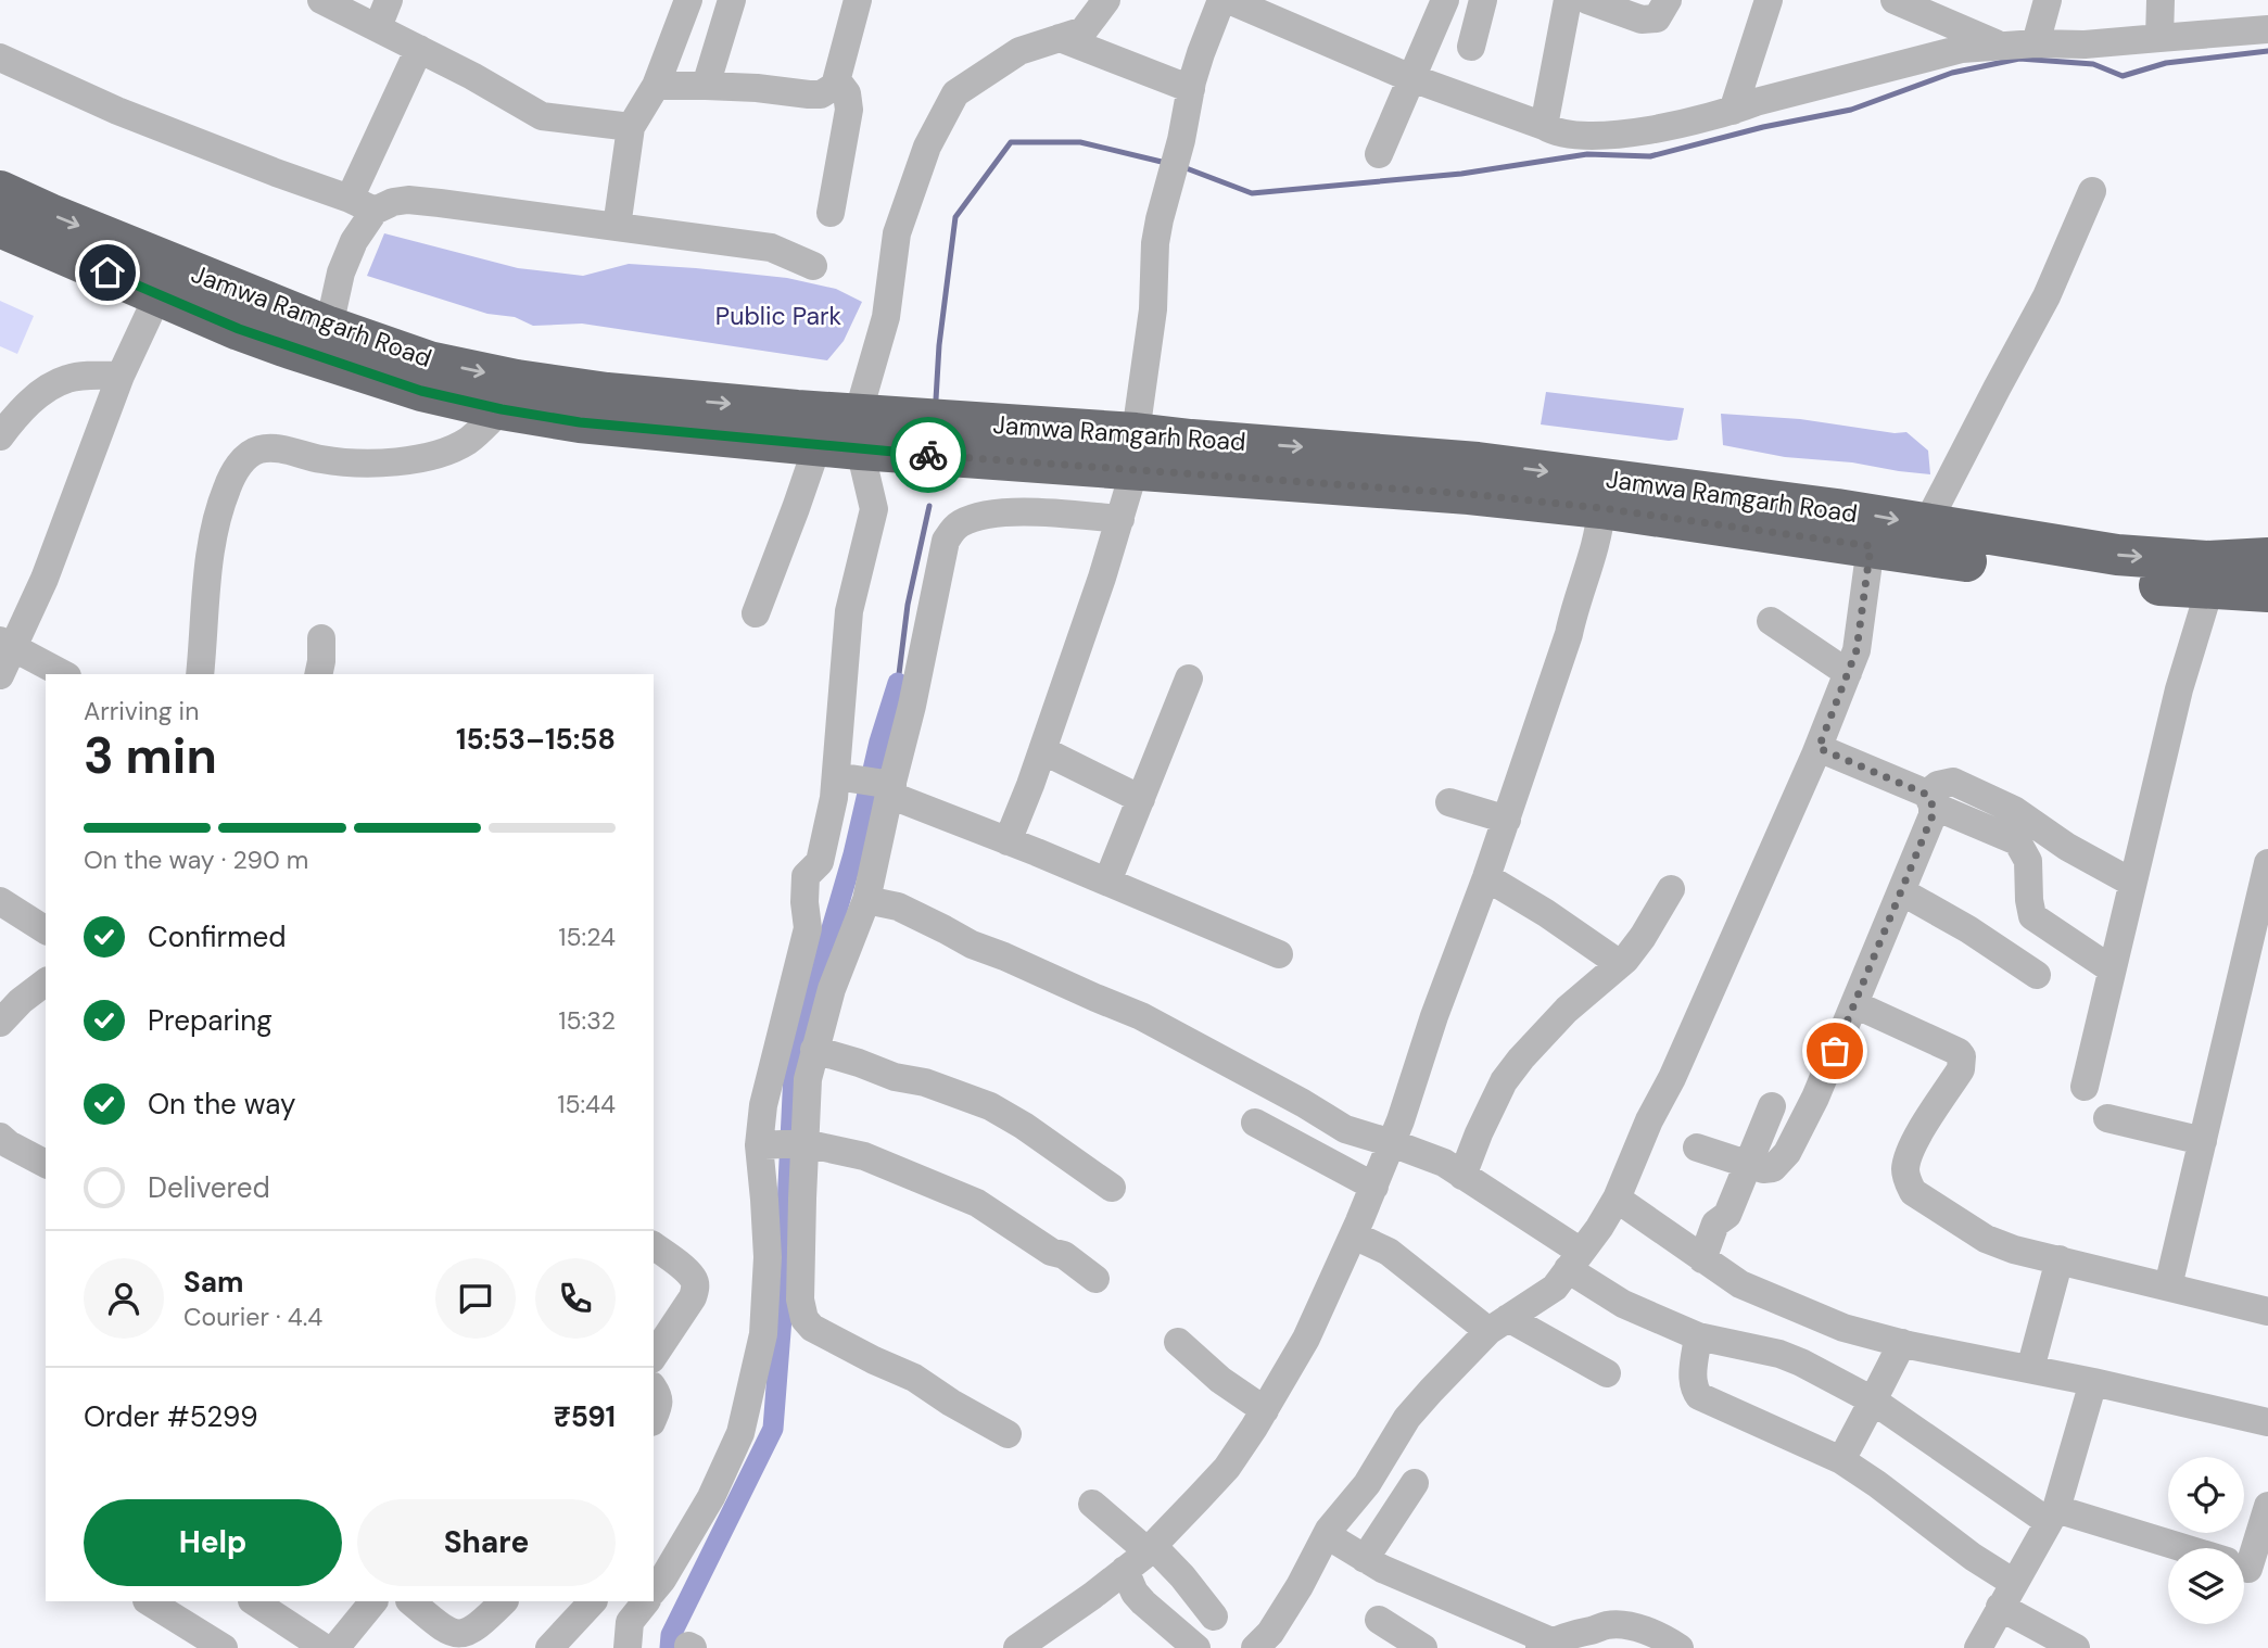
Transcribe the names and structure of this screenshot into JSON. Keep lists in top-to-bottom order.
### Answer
{
  "streets": {
    "highway": ["Jamwa Ramgarh Road"]
  },
  "parks": ["Public Park"],
  "page": {
    "heading": ["3 min", "Arriving in", "15:53–15:58"],
    "panel": [
      "Sam",
      "Courier · 4.4",
      "Order #5299",
      "₹591"
    ],
    "bar": "On the way · 290 m",
    "list": [
      ["Confirmed", "15:24"],
      ["Preparing", "15:32"],
      ["On the way", "15:44"],
      "Delivered"
    ],
    "buttons": ["Help", "Share"]
  }
}
